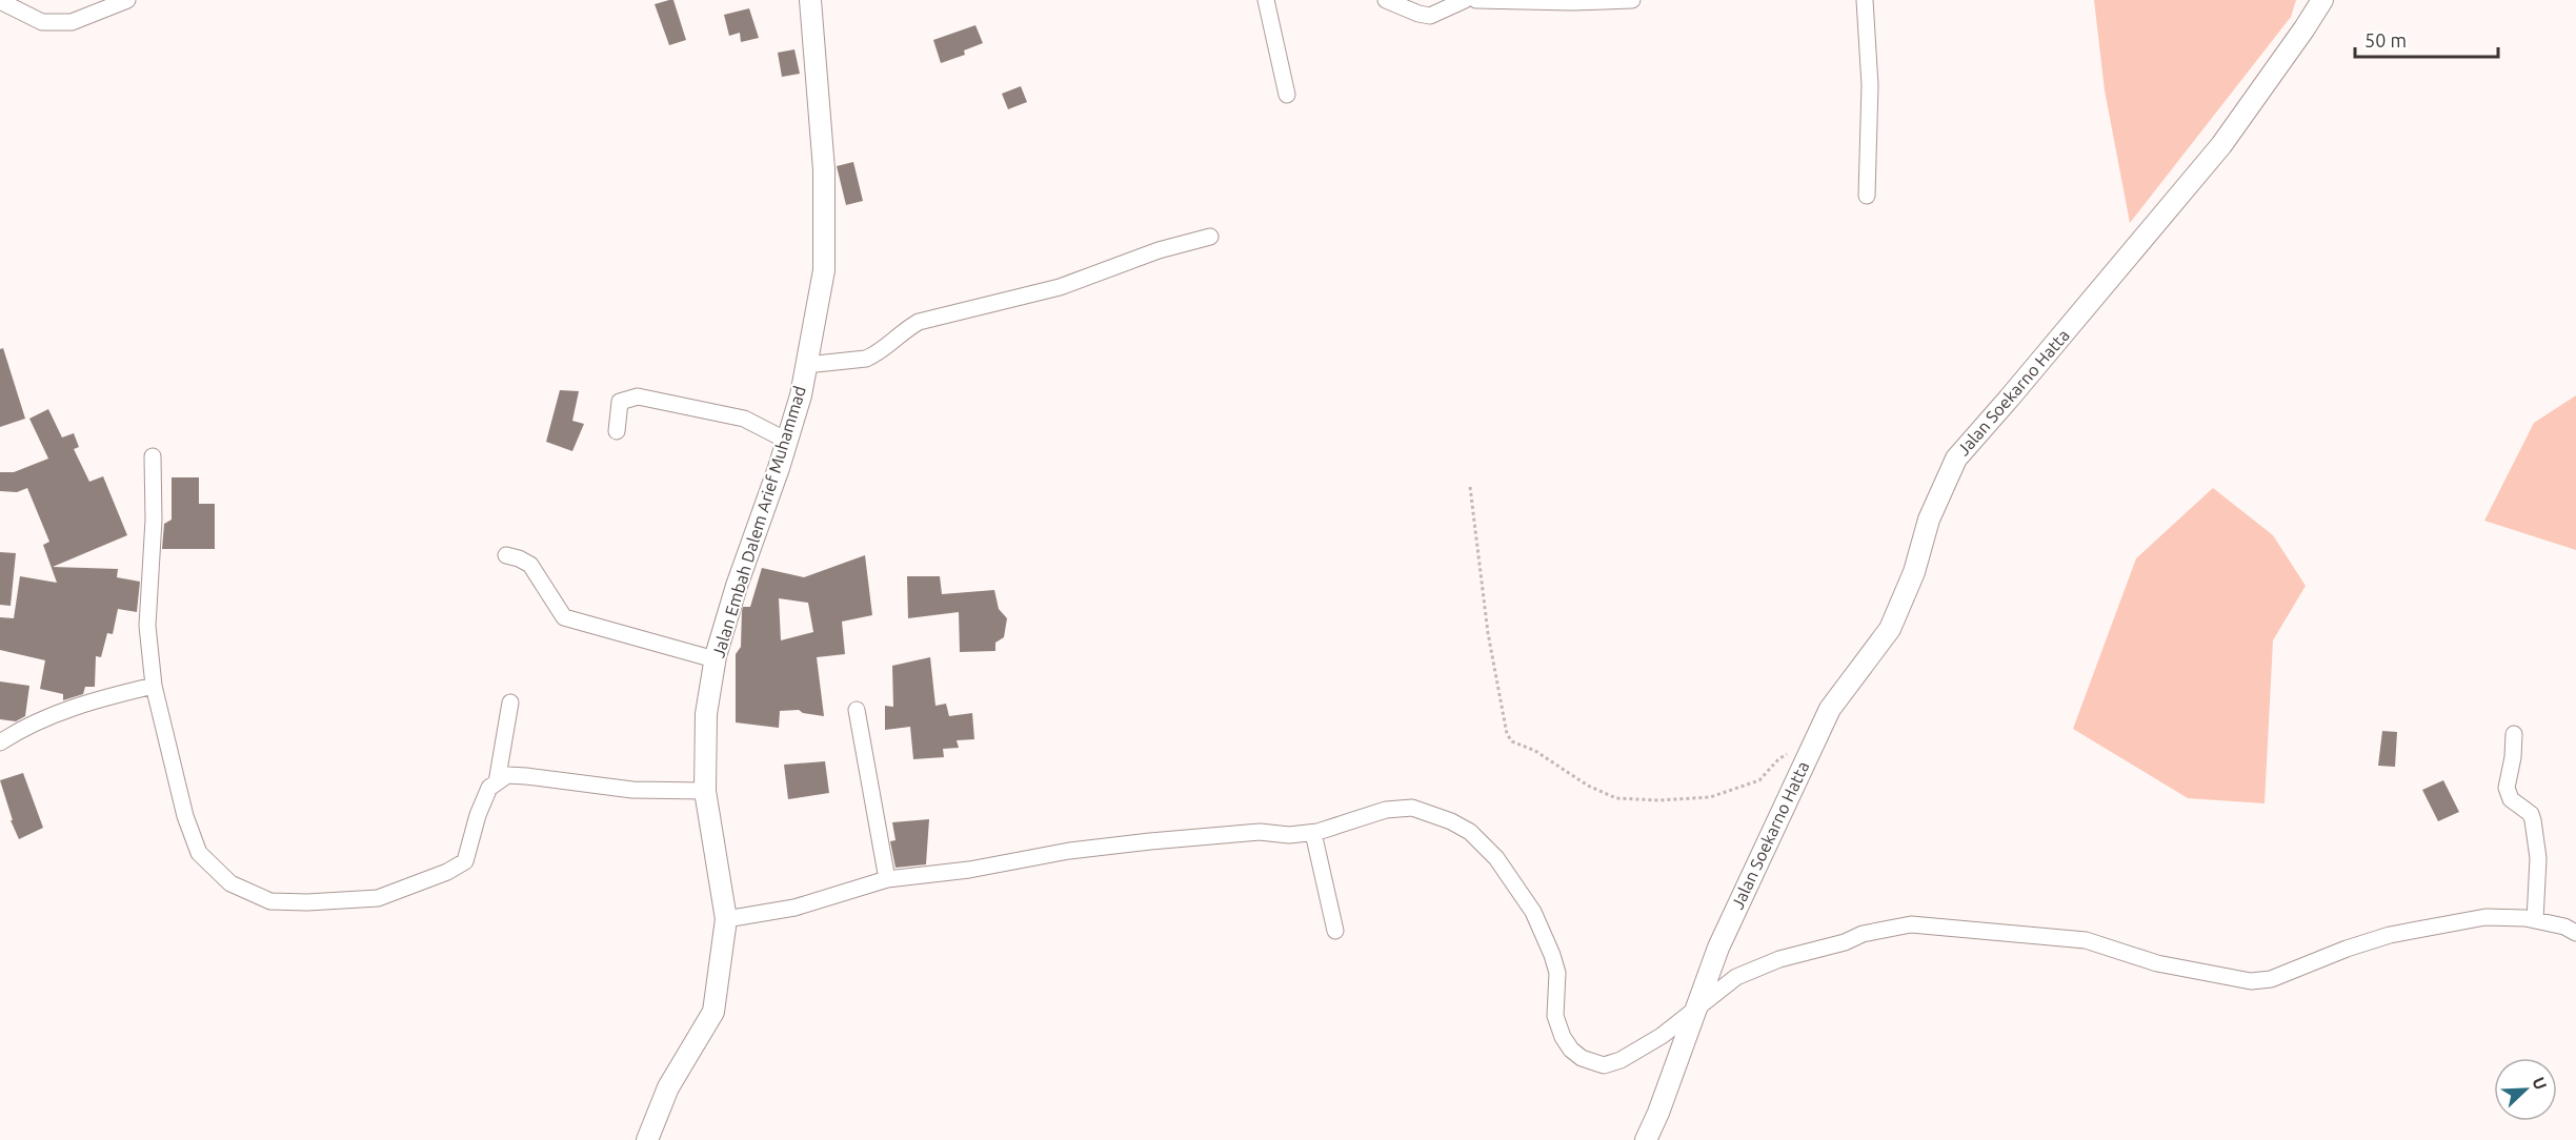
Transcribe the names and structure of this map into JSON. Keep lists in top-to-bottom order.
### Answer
{
  "streets": {
    "street": ["Jalan Soekarno Hatta", "Jalan Embah Dalem Arief Muhammad"]
  },
  "scale_bar": "50 m",
  "north": "top right"
}
